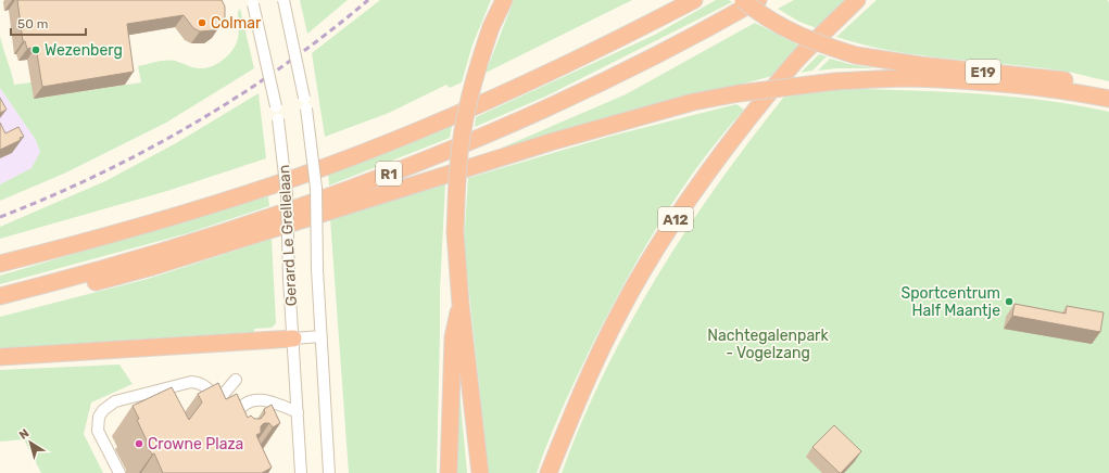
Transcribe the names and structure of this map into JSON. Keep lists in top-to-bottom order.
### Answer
{
  "streets": {
    "highway": ["E19", "R1", "A12"],
    "street": ["Gerard Le Grellelaan"]
  },
  "parks": ["Nachtegalenpark - Vogelzang"],
  "places": [
    "Colmar",
    "Wezenberg",
    "Sportcentrum Half Maantje",
    "Crowne Plaza"
  ],
  "scale_bar": "50 m",
  "north": "top left"
}
